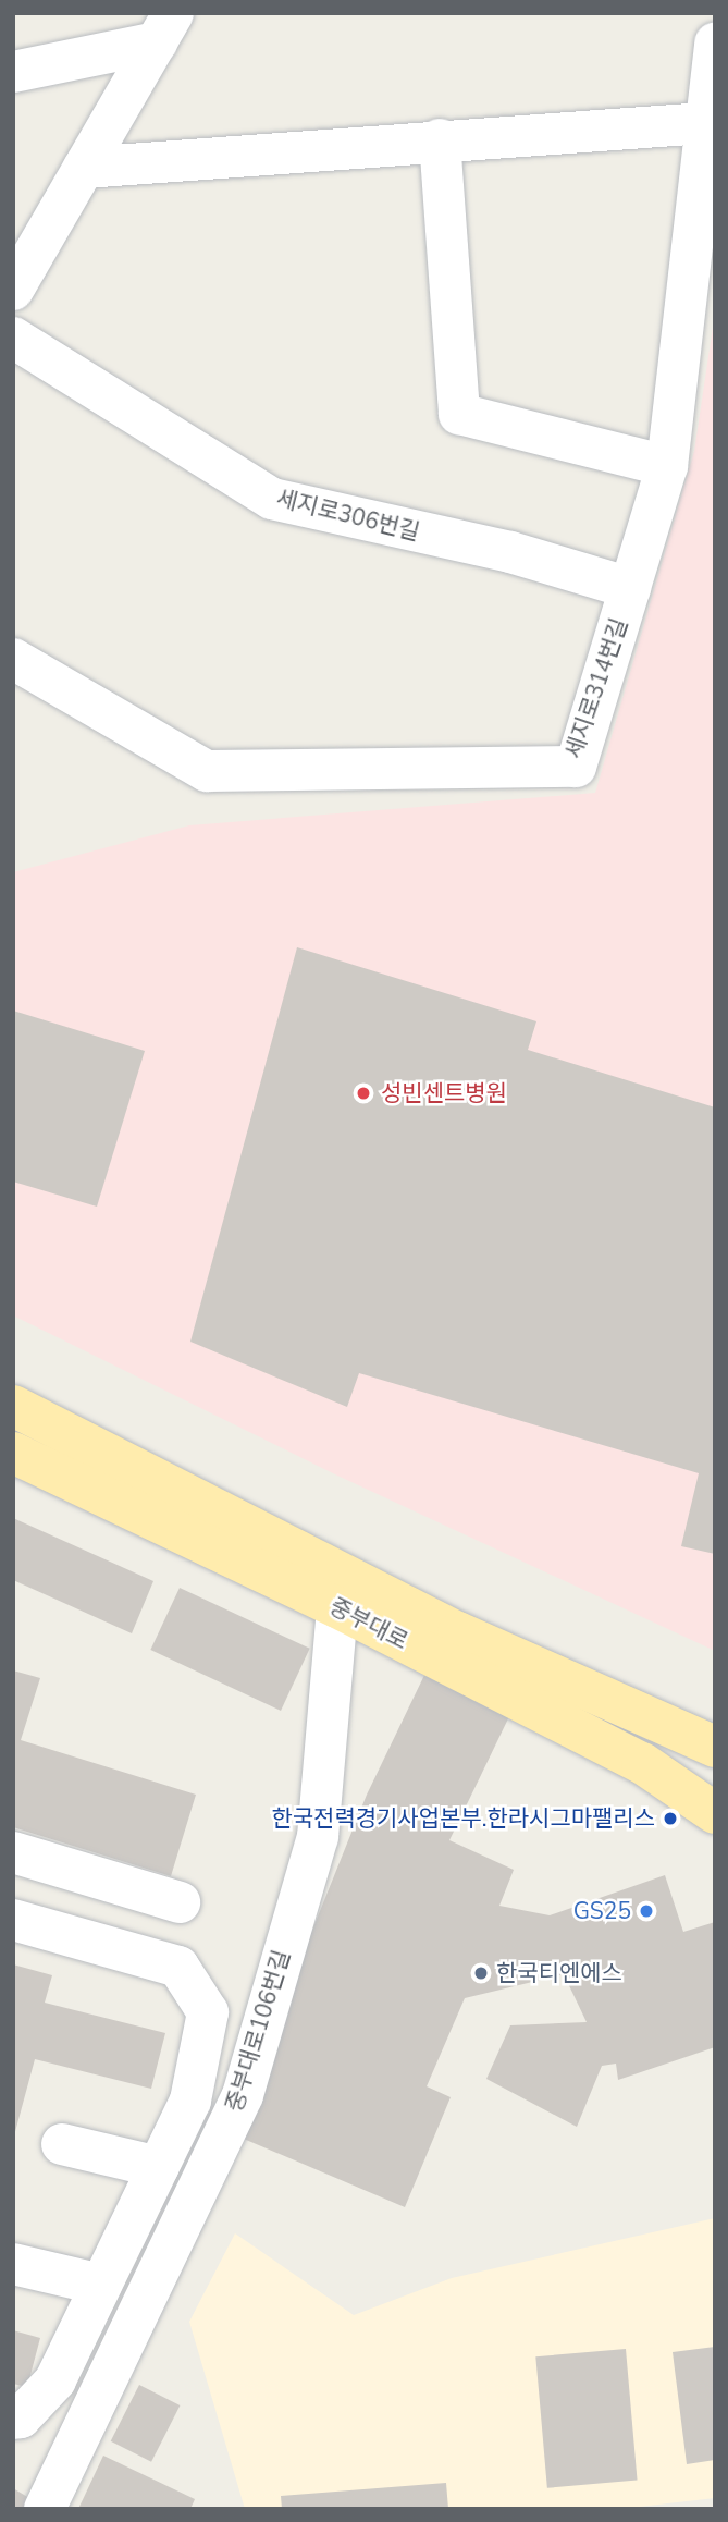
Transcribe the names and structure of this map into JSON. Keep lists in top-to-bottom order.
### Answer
{
  "streets": {
    "main road": ["중부대로"],
    "street": ["세지로306번길", "세지로314번길", "중부대로106번길"]
  },
  "crossings": [
    ["세지로306번길", "세지로314번길"],
    ["중부대로", "중부대로106번길"]
  ],
  "places": [
    "성빈센트병원",
    "한국전력경기사업본부.한라시그마팰리스",
    "GS25",
    "한국티엔에스"
  ]
}
